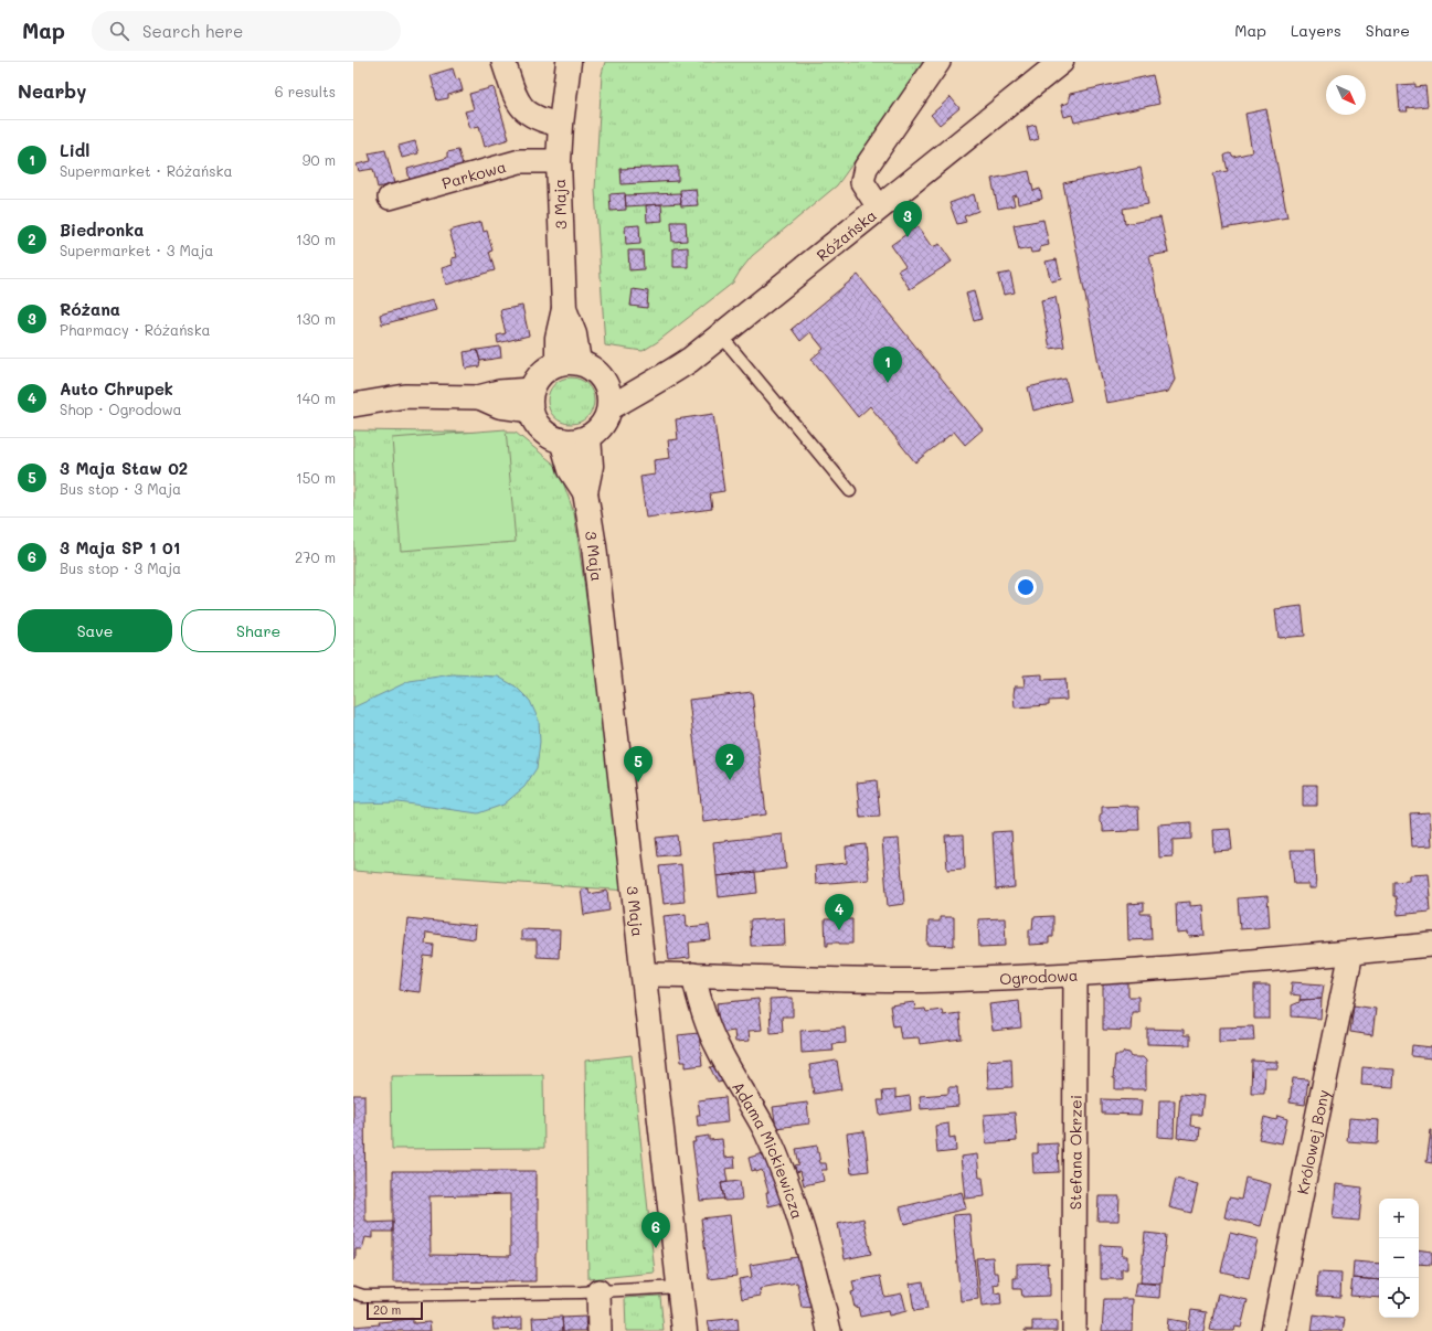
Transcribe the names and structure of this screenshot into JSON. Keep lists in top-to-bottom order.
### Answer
{
  "streets": {
    "street": [
      "Parkowa",
      "3 Maja",
      "Różańska",
      "Ogrodowa",
      "Królowej Bony",
      "Adama Mickiewicza",
      "Stefana Okrzei"
    ]
  },
  "crossings": [
    ["Parkowa", "3 Maja"],
    ["3 Maja", "Różańska"],
    ["3 Maja", "Ogrodowa"],
    ["Ogrodowa", "Królowej Bony"],
    ["Ogrodowa", "Adama Mickiewicza"],
    ["Ogrodowa", "Stefana Okrzei"]
  ],
  "scale_bar": "20 m",
  "north": "bottom right",
  "page": {
    "header": "Map",
    "search": "Search here",
    "nav": ["Map", "Layers", "Share"],
    "heading": ["Nearby", "6 results"],
    "list": [
      {
        "mark": "1",
        "name": "Lidl",
        "note": "Supermarket · Różańska",
        "value": "90 m"
      },
      {
        "mark": "2",
        "name": "Biedronka",
        "note": "Supermarket · 3 Maja",
        "value": "130 m"
      },
      {
        "mark": "3",
        "name": "Różana",
        "note": "Pharmacy · Różańska",
        "value": "130 m"
      },
      {
        "mark": "4",
        "name": "Auto Chrupek",
        "note": "Shop · Ogrodowa",
        "value": "140 m"
      },
      {
        "mark": "5",
        "name": "3 Maja Staw 02",
        "note": "Bus stop · 3 Maja",
        "value": "150 m"
      },
      {
        "mark": "6",
        "name": "3 Maja SP 1 01",
        "note": "Bus stop · 3 Maja",
        "value": "270 m"
      }
    ],
    "pins": [
      "3",
      "1",
      "2",
      "5",
      "4",
      "6"
    ],
    "buttons": ["Save", "Share"],
    "map_buttons": ["+", "−"],
    "scale": "20 m"
  }
}
